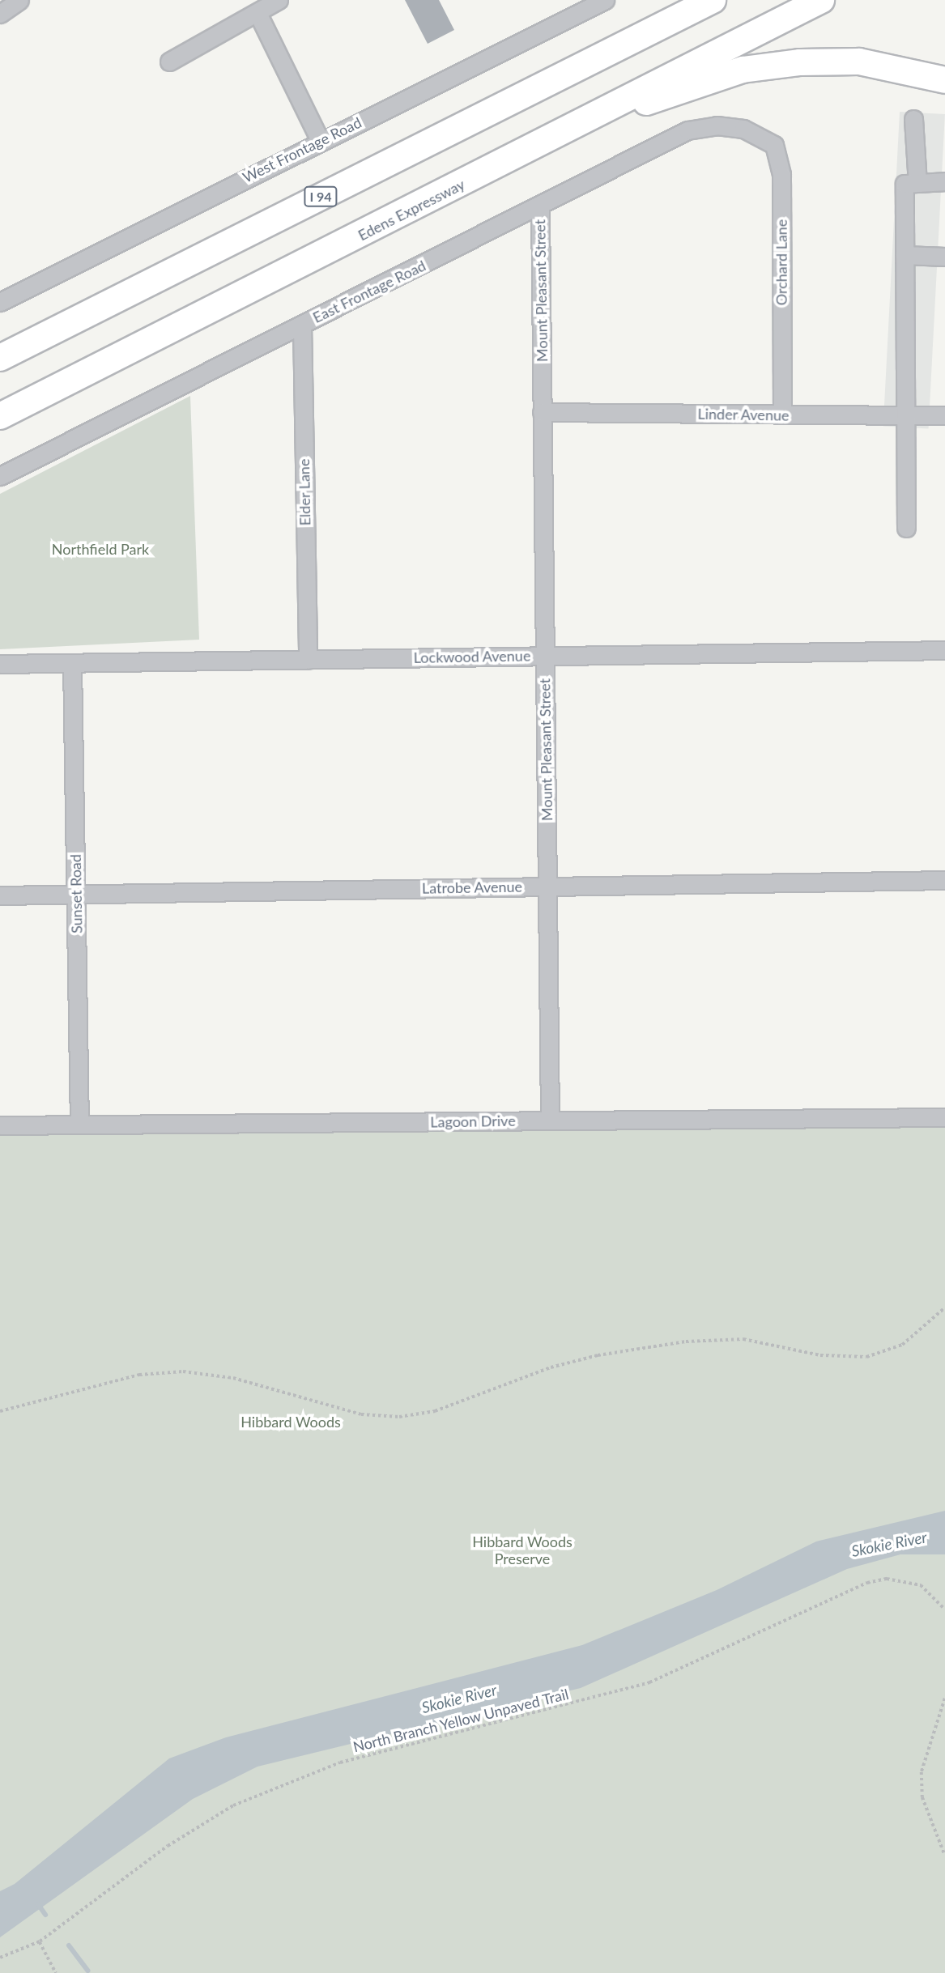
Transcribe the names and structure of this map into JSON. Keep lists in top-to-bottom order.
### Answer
{
  "streets": {
    "highway": ["I 94", "Edens Expressway"],
    "street": [
      "West Frontage Road",
      "Orchard Lane",
      "Mount Pleasant Street",
      "East Frontage Road",
      "Linder Avenue",
      "Elder Lane",
      "Lockwood Avenue",
      "Latrobe Avenue",
      "Sunset Road",
      "Lagoon Drive"
    ],
    "path": ["North Branch Yellow Unpaved Trail"]
  },
  "crossings": [
    ["Orchard Lane", "East Frontage Road"],
    ["Orchard Lane", "Linder Avenue"],
    ["Mount Pleasant Street", "East Frontage Road"],
    ["Mount Pleasant Street", "Linder Avenue"],
    ["Mount Pleasant Street", "Lockwood Avenue"],
    ["Mount Pleasant Street", "Latrobe Avenue"],
    ["Mount Pleasant Street", "Lagoon Drive"],
    ["East Frontage Road", "Elder Lane"],
    ["Elder Lane", "Lockwood Avenue"],
    ["Lockwood Avenue", "Sunset Road"],
    ["Latrobe Avenue", "Sunset Road"],
    ["Sunset Road", "Lagoon Drive"]
  ],
  "water": ["Skokie River"],
  "parks": ["Northfield Park", "Hibbard Woods", "Hibbard Woods Preserve"]
}
